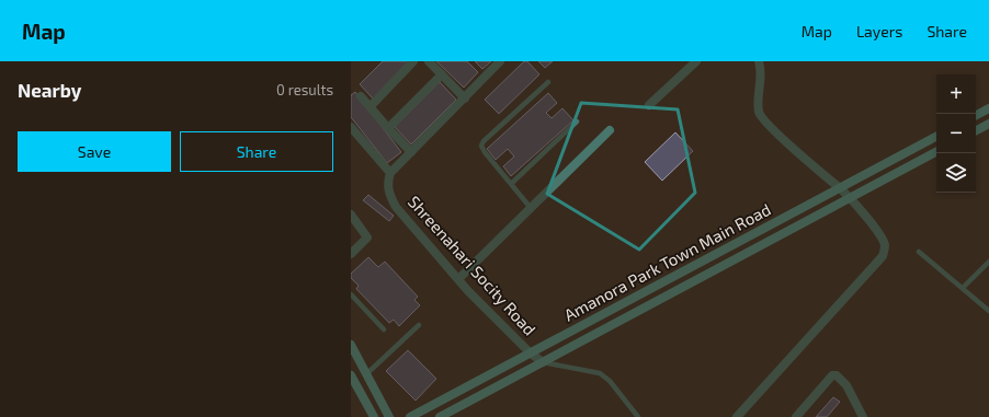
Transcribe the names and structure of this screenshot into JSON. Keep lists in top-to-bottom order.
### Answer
{
  "streets": {
    "main road": ["Amanora Park Town Main Road"],
    "street": ["Shreenahari Socity Road"]
  },
  "crossings": [
    ["Amanora Park Town Main Road", "Shreenahari Socity Road"]
  ],
  "page": {
    "header": "Map",
    "nav": ["Map", "Layers", "Share"],
    "heading": ["Nearby", "0 results"],
    "map_buttons": ["+", "−"],
    "buttons": ["Save", "Share"]
  }
}
